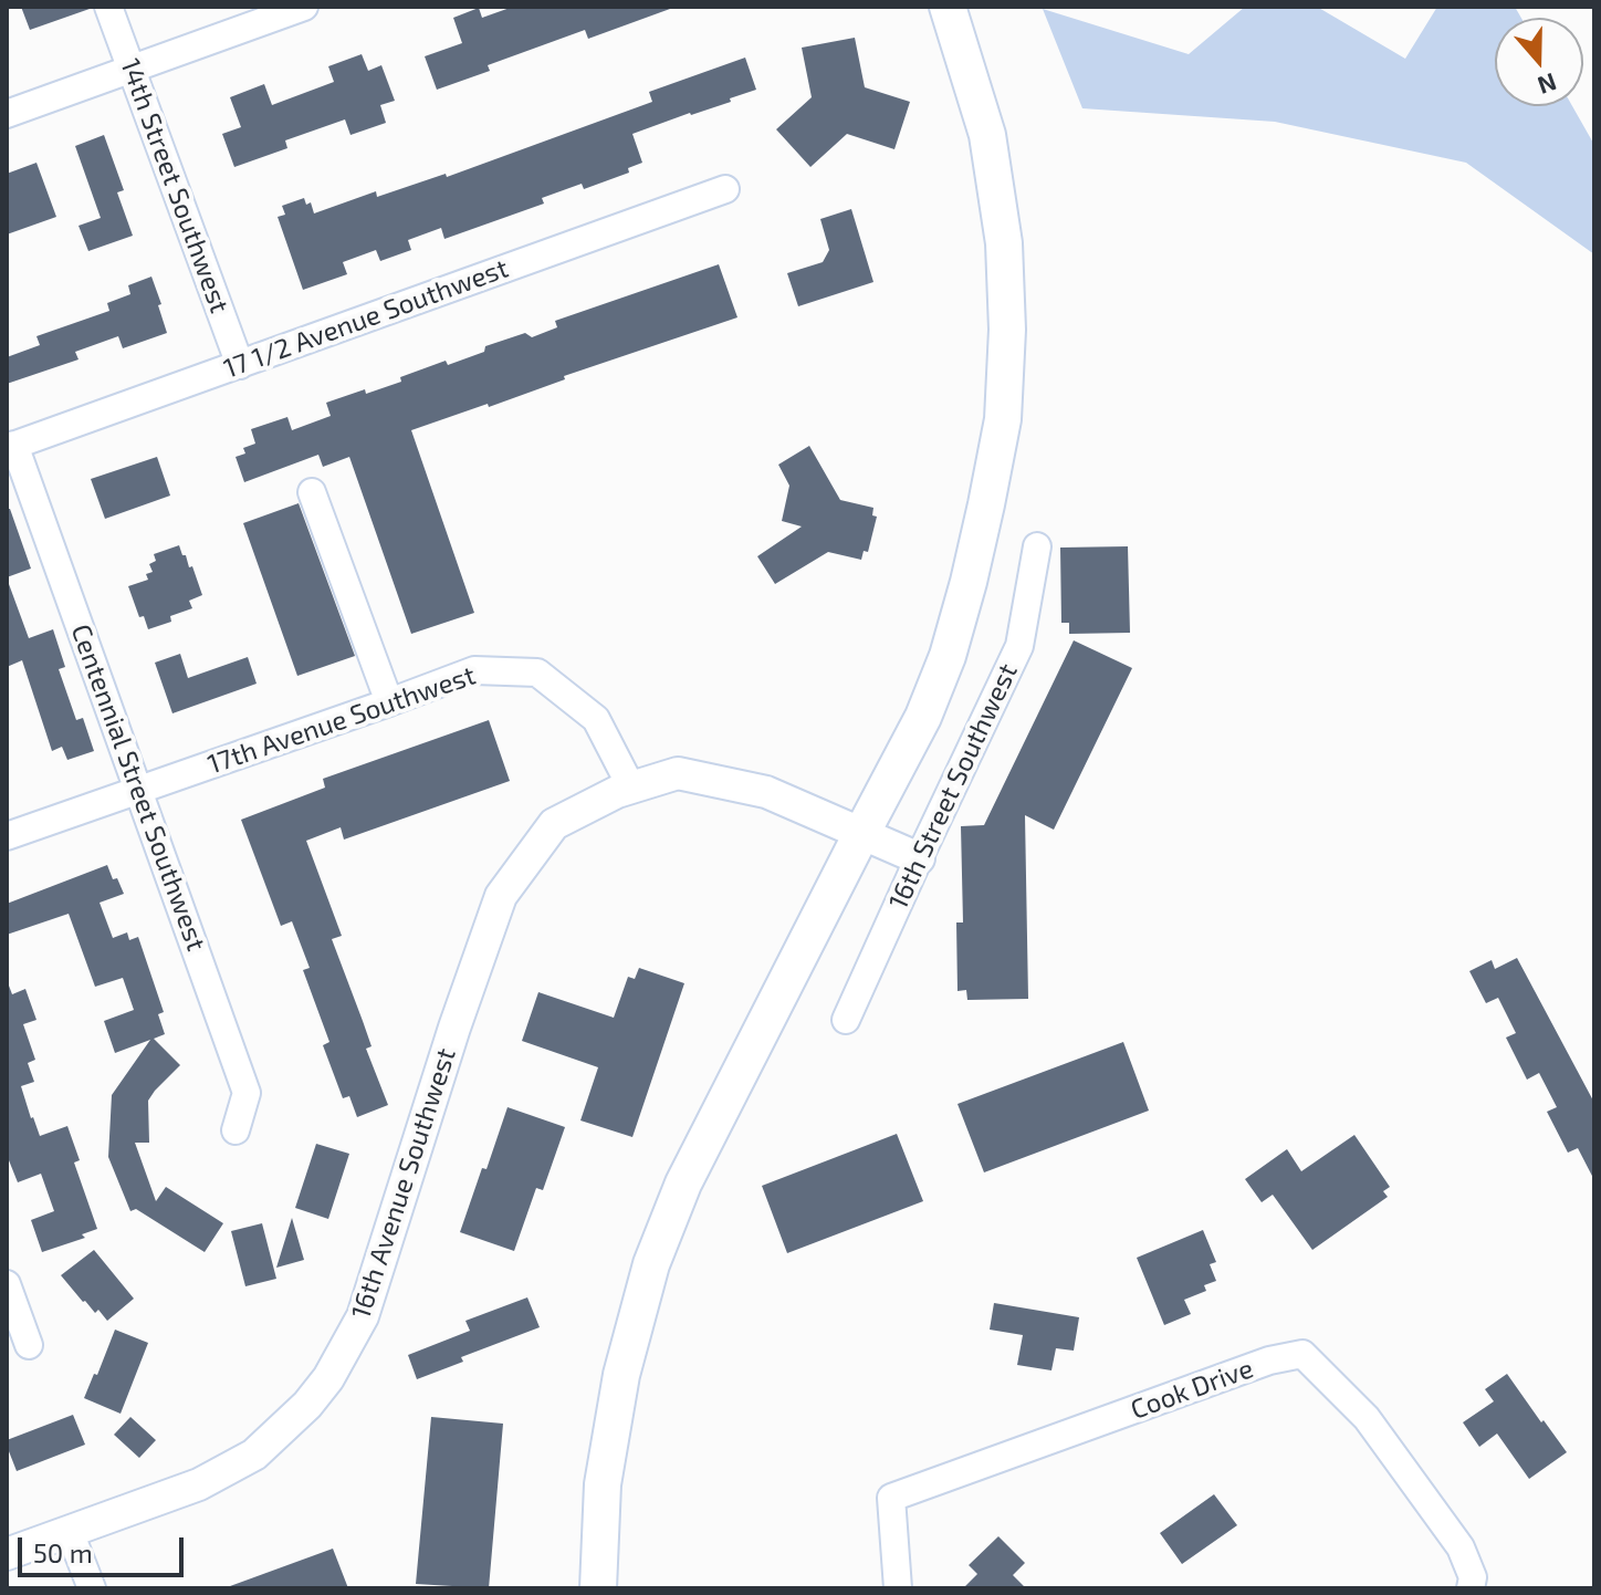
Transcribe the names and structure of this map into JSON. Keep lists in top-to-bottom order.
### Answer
{
  "streets": {
    "street": [
      "14th Street Southwest",
      "17 1/2 Avenue Southwest",
      "17th Avenue Southwest",
      "16th Street Southwest",
      "Centennial Street Southwest",
      "16th Avenue Southwest",
      "Cook Drive"
    ]
  },
  "crossings": [
    ["14th Street Southwest", "17 1/2 Avenue Southwest"],
    ["17 1/2 Avenue Southwest", "Centennial Street Southwest"],
    ["17th Avenue Southwest", "Centennial Street Southwest"],
    ["17th Avenue Southwest", "16th Avenue Southwest"],
    ["16th Street Southwest", "16th Avenue Southwest"]
  ],
  "scale_bar": "50 m",
  "north": "bottom"
}
